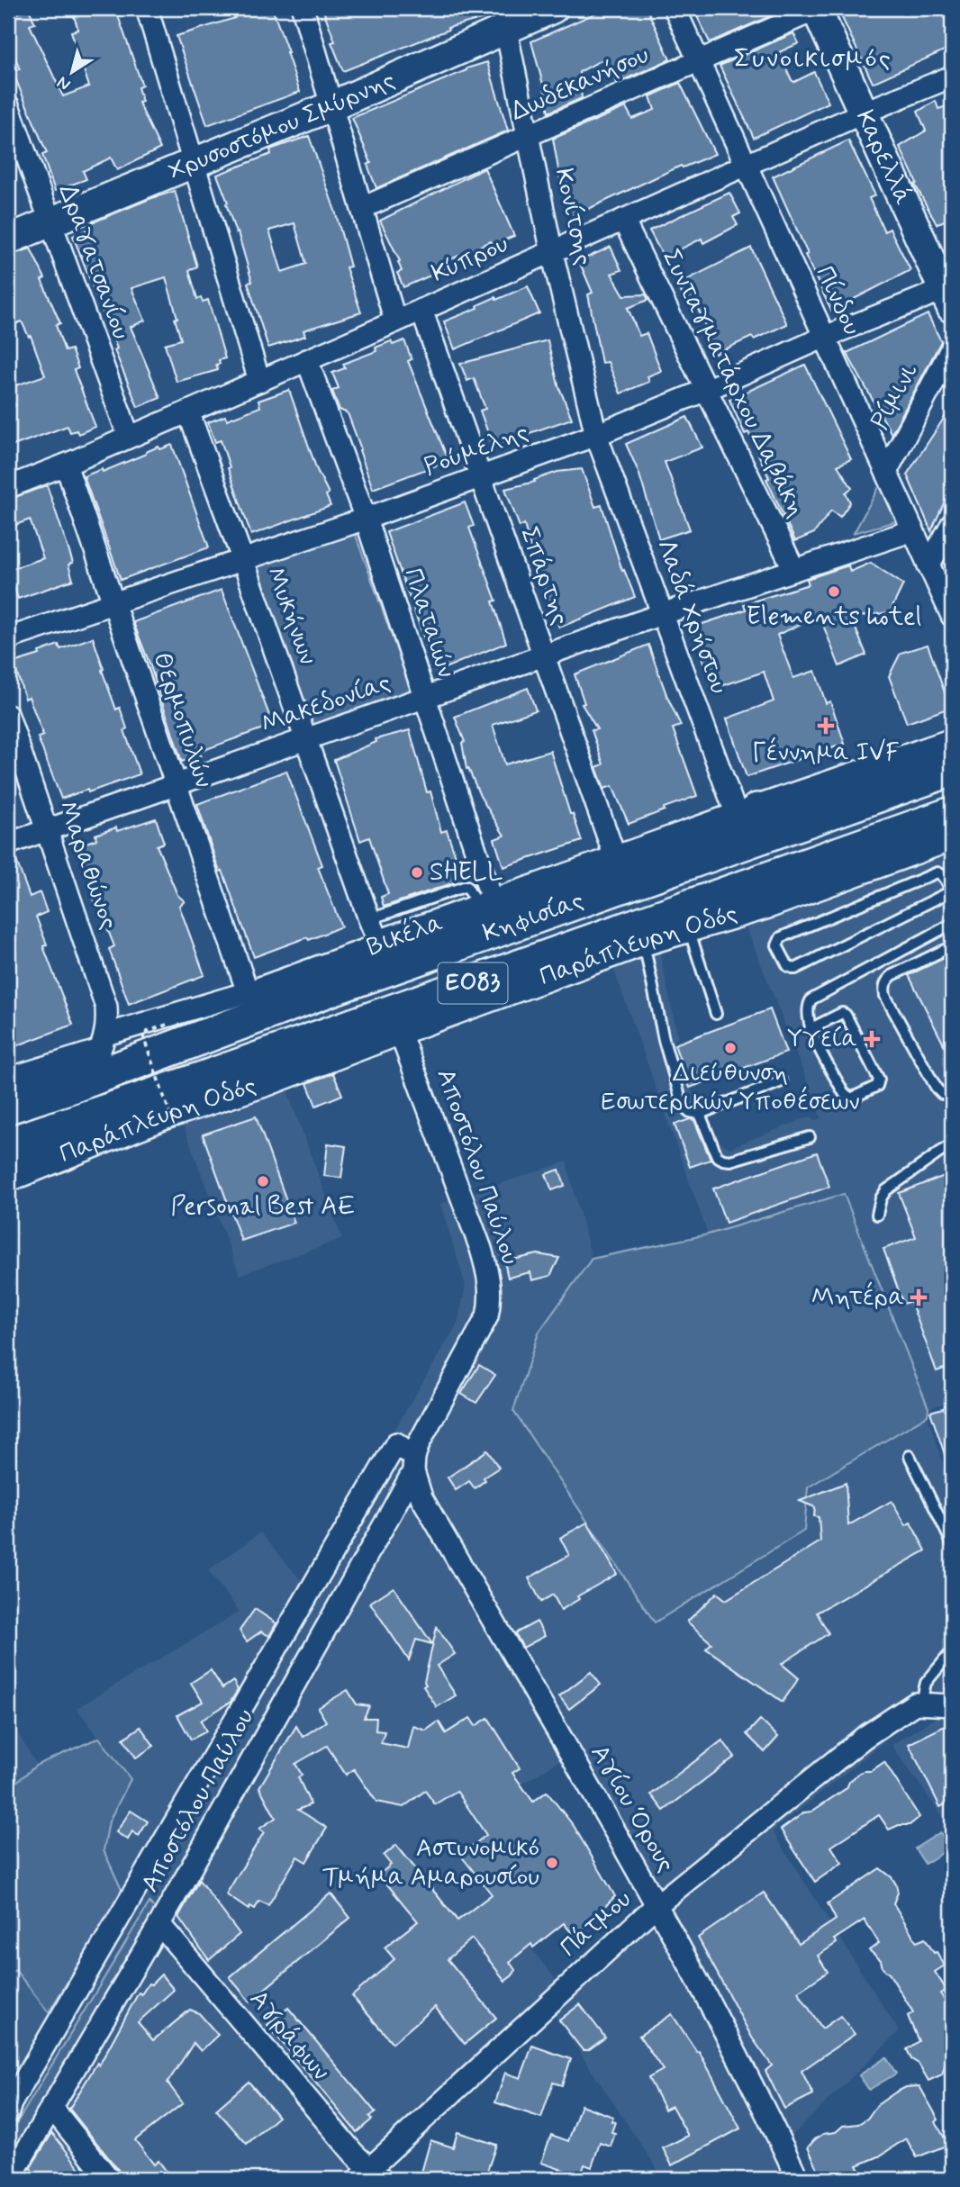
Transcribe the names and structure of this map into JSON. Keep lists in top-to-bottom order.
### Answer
{
  "streets": {
    "main road": ["Κηφισίας", "ΕΟ83"],
    "street": [
      "Δωδεκανήσου",
      "Χρυσοστόμου Σμύρνης",
      "Καρελλά",
      "Κονίτσης",
      "Κύπρου",
      "Δραγατσανίου",
      "Πίνδου",
      "Συνταγματάρχου Δαβάκη",
      "Ρίμινι",
      "Ρούμελης",
      "Σπάρτης",
      "Μυκήνων",
      "Λαδά Χρήστου",
      "Πλαταιών",
      "Μακεδονίας",
      "Θερμοπυλών",
      "Μαραθώνος",
      "Βικέλα",
      "Παράπλευρη Οδός",
      "Αποστόλου Παύλου",
      "Αγίου Όρους",
      "Πάτμου",
      "Αγράφων"
    ]
  },
  "crossings": [
    ["Δωδεκανήσου", "Καρελλά"],
    ["Δωδεκανήσου", "Κονίτσης"],
    ["Δωδεκανήσου", "Πίνδου"],
    ["Χρυσοστόμου Σμύρνης", "Κονίτσης"],
    ["Χρυσοστόμου Σμύρνης", "Δραγατσανίου"],
    ["Καρελλά", "Κύπρου"],
    ["Καρελλά", "Ρούμελης"],
    ["Κονίτσης", "Κύπρου"],
    ["Κονίτσης", "Ρούμελης"],
    ["Κονίτσης", "Λαδά Χρήστου"],
    ["Κύπρου", "Δραγατσανίου"],
    ["Κύπρου", "Πίνδου"],
    ["Κύπρου", "Συνταγματάρχου Δαβάκη"],
    ["Κύπρου", "Σπάρτης"],
    ["Κύπρου", "Μυκήνων"],
    ["Κύπρου", "Πλαταιών"],
    ["Κύπρου", "Θερμοπυλών"],
    ["Πίνδου", "Ρίμινι"],
    ["Πίνδου", "Ρούμελης"],
    ["Πίνδου", "Μακεδονίας"],
    ["Συνταγματάρχου Δαβάκη", "Ρούμελης"],
    ["Συνταγματάρχου Δαβάκη", "Μακεδονίας"],
    ["Ρούμελης", "Σπάρτης"],
    ["Ρούμελης", "Μυκήνων"],
    ["Ρούμελης", "Λαδά Χρήστου"],
    ["Ρούμελης", "Πλαταιών"],
    ["Ρούμελης", "Θερμοπυλών"],
    ["Σπάρτης", "Μακεδονίας"],
    ["Σπάρτης", "Βικέλα"],
    ["Μυκήνων", "Μακεδονίας"],
    ["Μυκήνων", "Βικέλα"],
    ["Λαδά Χρήστου", "Μακεδονίας"],
    ["Λαδά Χρήστου", "Βικέλα"],
    ["Πλαταιών", "Μακεδονίας"],
    ["Πλαταιών", "Βικέλα"],
    ["Μακεδονίας", "Θερμοπυλών"],
    ["Μακεδονίας", "Μαραθώνος"],
    ["Θερμοπυλών", "Βικέλα"],
    ["Μαραθώνος", "Βικέλα"],
    ["Κηφισίας", "Παράπλευρη Οδός"],
    ["Παράπλευρη Οδός", "Αποστόλου Παύλου"],
    ["Αποστόλου Παύλου", "Αγίου Όρους"],
    ["Αποστόλου Παύλου", "Αγράφων"],
    ["Αγίου Όρους", "Πάτμου"],
    ["Πάτμου", "Αγράφων"]
  ],
  "districts": ["Συνοικισμός"],
  "places": {
    "other": [
      "Elements hotel",
      "SHELL",
      "Διεύθυνση Εσωτερικών Υποθέσεων",
      "Personal Best AE",
      "Αστυνομικό Τμήμα Αμαρουσίου"
    ],
    "health": ["Γέννημα IVF", "Υγεία", "Μητέρα"]
  },
  "north": "bottom left"
}
